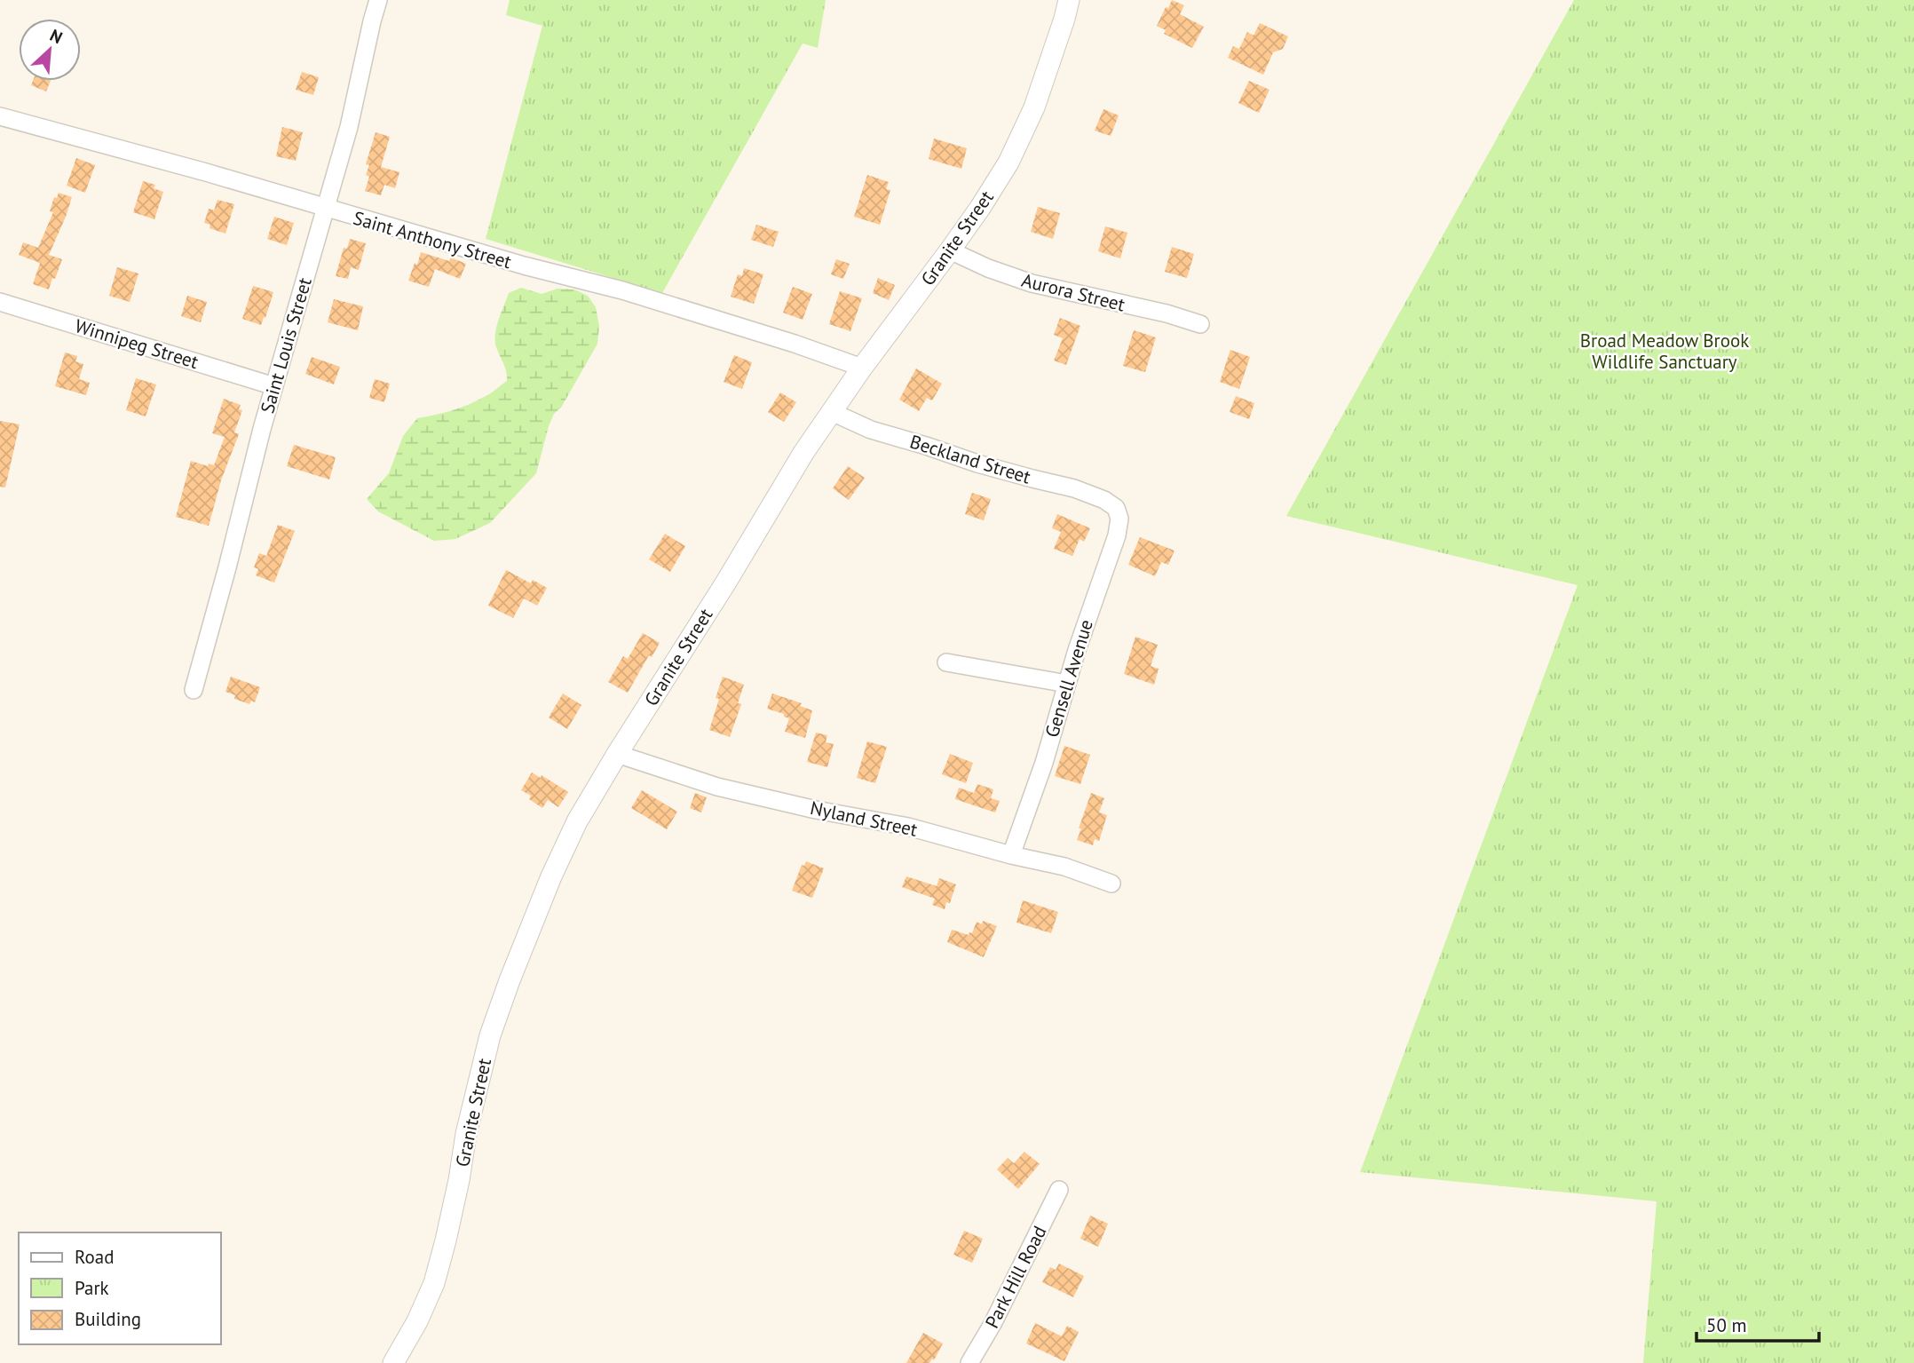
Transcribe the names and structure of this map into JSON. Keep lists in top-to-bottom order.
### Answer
{
  "streets": {
    "street": [
      "Granite Street",
      "Saint Anthony Street",
      "Aurora Street",
      "Winnipeg Street",
      "Saint Louis Street",
      "Beckland Street",
      "Gensell Avenue",
      "Nyland Street",
      "Park Hill Road"
    ]
  },
  "crossings": [
    ["Granite Street", "Saint Anthony Street"],
    ["Granite Street", "Aurora Street"],
    ["Granite Street", "Beckland Street"],
    ["Granite Street", "Nyland Street"],
    ["Saint Anthony Street", "Saint Louis Street"],
    ["Winnipeg Street", "Saint Louis Street"],
    ["Beckland Street", "Gensell Avenue"],
    ["Gensell Avenue", "Nyland Street"]
  ],
  "parks": ["Broad Meadow Brook Wildlife Sanctuary"],
  "legend": ["Road", "Park", "Building"],
  "scale_bar": "50 m",
  "north": "top right"
}
